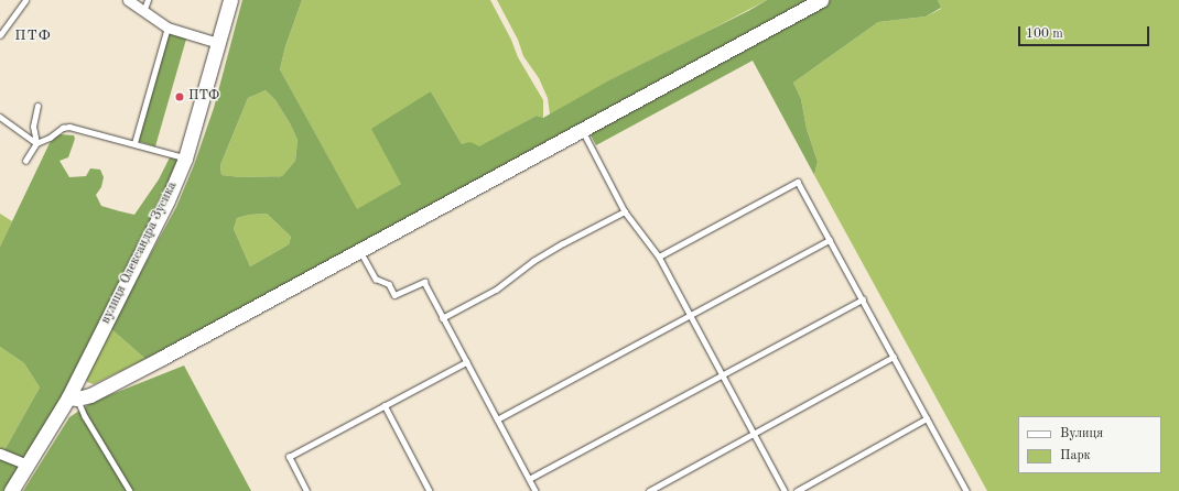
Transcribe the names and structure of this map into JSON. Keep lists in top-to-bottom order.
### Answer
{
  "streets": {
    "street": ["вулиця Олександра Зусика"]
  },
  "districts": ["ПТФ"],
  "places": ["ПТФ"],
  "legend": ["Вулиця", "Парк"],
  "scale_bar": "100 m"
}
